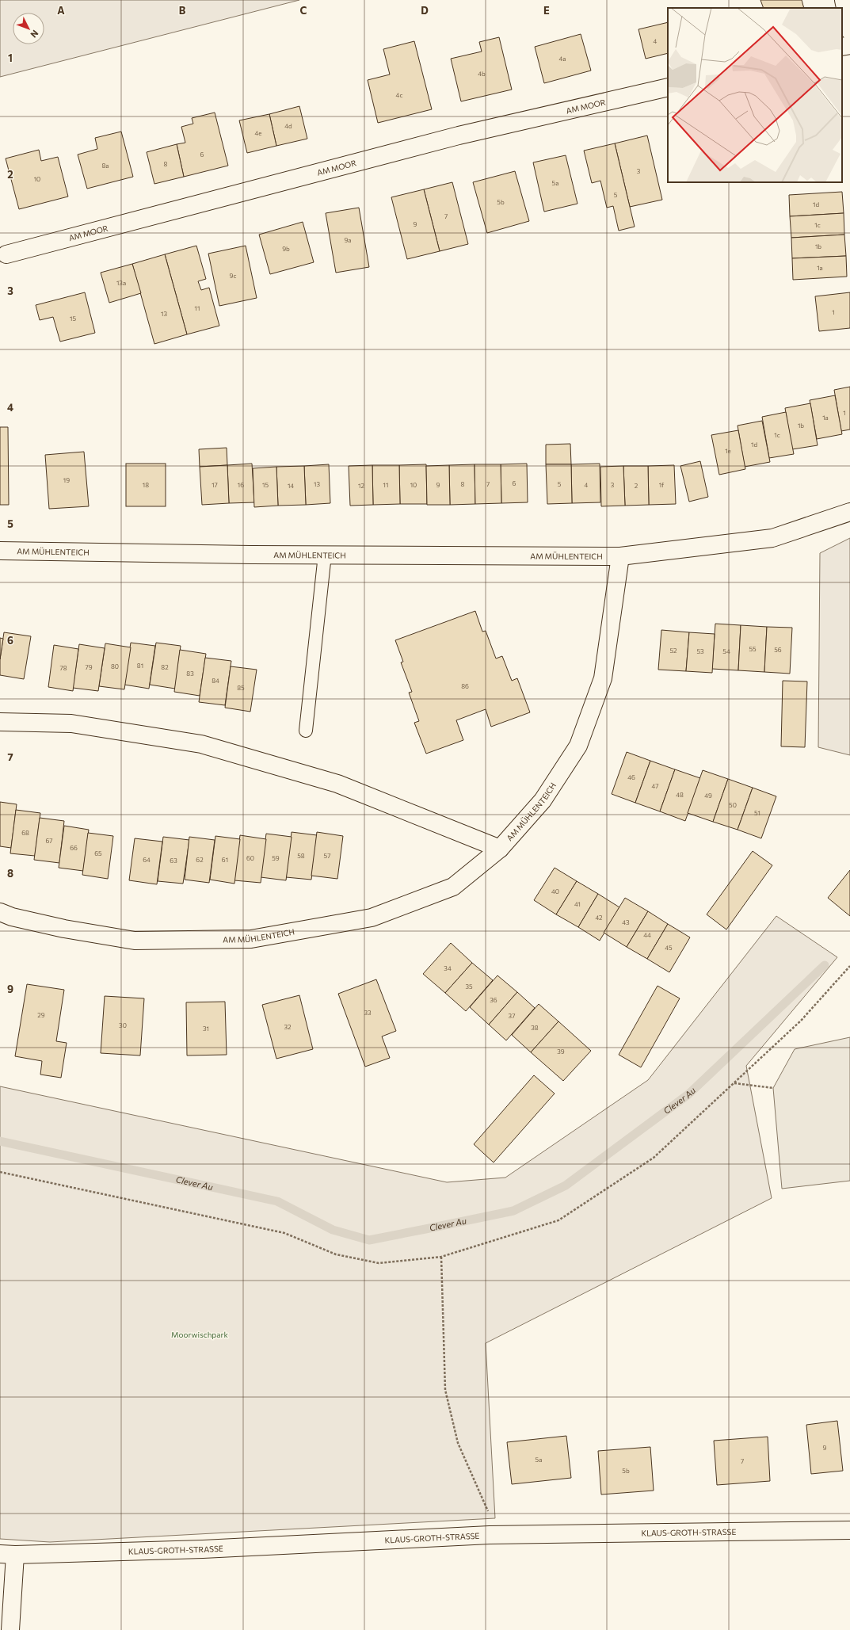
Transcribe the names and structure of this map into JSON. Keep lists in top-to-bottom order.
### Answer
{
  "streets": {
    "street": ["AM MOOR", "AM MÜHLENTEICH", "KLAUS-GROTH-STRASSE"]
  },
  "water": ["Clever Au"],
  "parks": ["Moorwischpark"],
  "house_numbers": [
    "4",
    "4a",
    "4b",
    "4c",
    "4d",
    "4e",
    "6",
    "8",
    "8a",
    "3",
    "10",
    "5a",
    "5",
    "5b",
    "1d",
    "7",
    "9",
    "1c",
    "9a",
    "1b",
    "9b",
    "1a",
    "9c",
    "13a",
    "11",
    "1",
    "13",
    "15",
    "1",
    "1a",
    "1b",
    "1c",
    "1d",
    "1e",
    "19",
    "6",
    "13",
    "8",
    "7",
    "5",
    "18",
    "17",
    "16",
    "15",
    "11",
    "10",
    "9",
    "4",
    "3",
    "1f",
    "14",
    "12",
    "2",
    "55",
    "56",
    "52",
    "53",
    "54",
    "81",
    "80",
    "79",
    "82",
    "78",
    "83",
    "84",
    "86",
    "85",
    "46",
    "47",
    "48",
    "49",
    "50",
    "51",
    "68",
    "67",
    "66",
    "65",
    "58",
    "57",
    "60",
    "59",
    "64",
    "62",
    "61",
    "63",
    "40",
    "41",
    "42",
    "43",
    "44",
    "45",
    "34",
    "35",
    "36",
    "33",
    "29",
    "37",
    "30",
    "32",
    "38",
    "31",
    "39",
    "9",
    "5a",
    "7",
    "5b"
  ],
  "north": "bottom right",
  "grid": {
    "columns": [
      "A",
      "B",
      "C",
      "D",
      "E"
    ],
    "rows": [
      "1",
      "2",
      "3",
      "4",
      "5",
      "6",
      "7",
      "8",
      "9"
    ]
  }
}
